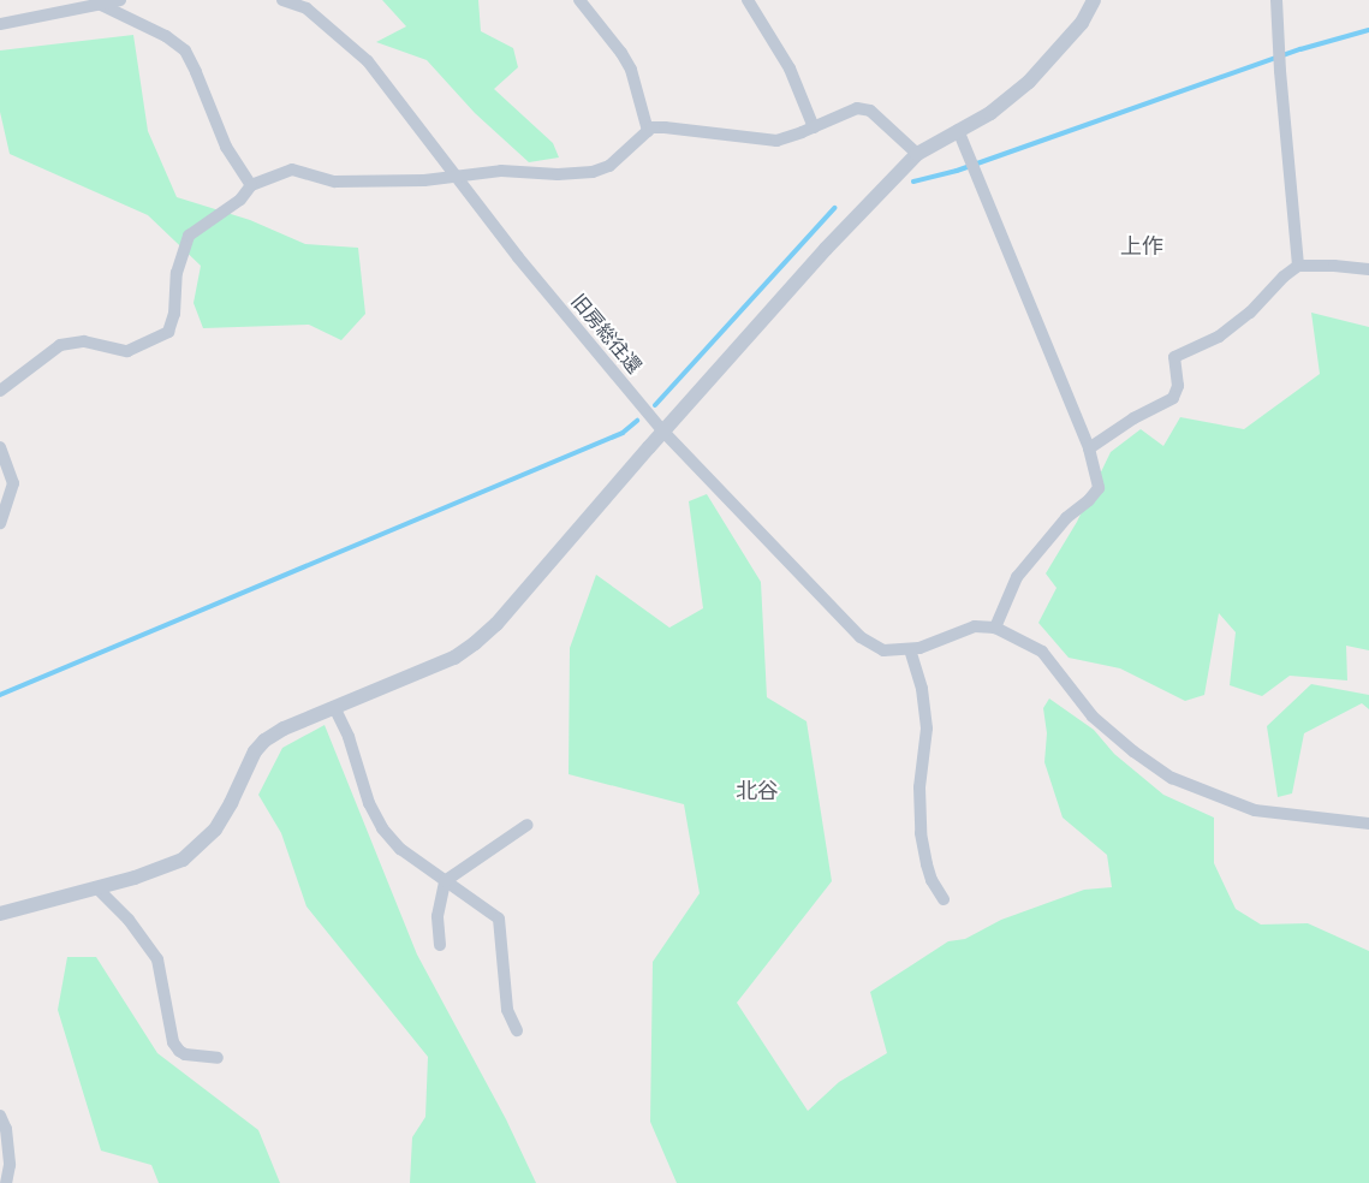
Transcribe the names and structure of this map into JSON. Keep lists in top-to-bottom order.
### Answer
{
  "streets": {
    "street": ["旧房総往還"]
  },
  "districts": ["上作", "北谷"]
}
